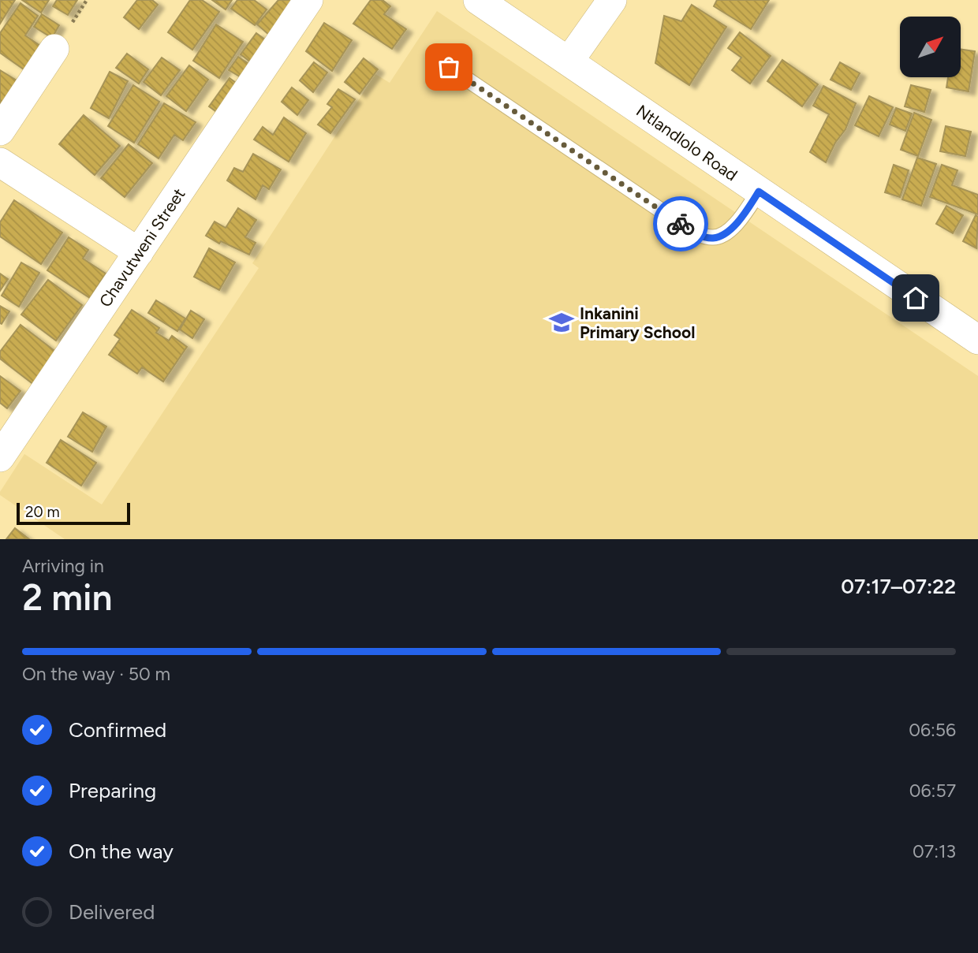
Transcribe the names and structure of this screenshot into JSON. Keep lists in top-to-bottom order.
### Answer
{
  "streets": {
    "street": ["Ntlandlolo Road", "Chavutweni Street"]
  },
  "places": {
    "school or university": ["Inkanini Primary School"]
  },
  "scale_bar": "20 m",
  "north": "top right",
  "page": {
    "scale": "20 m",
    "heading": ["2 min", "Arriving in", "07:17–07:22"],
    "bar": "On the way · 50 m",
    "list": [
      ["Confirmed", "06:56"],
      ["Preparing", "06:57"],
      ["On the way", "07:13"],
      "Delivered"
    ]
  }
}
